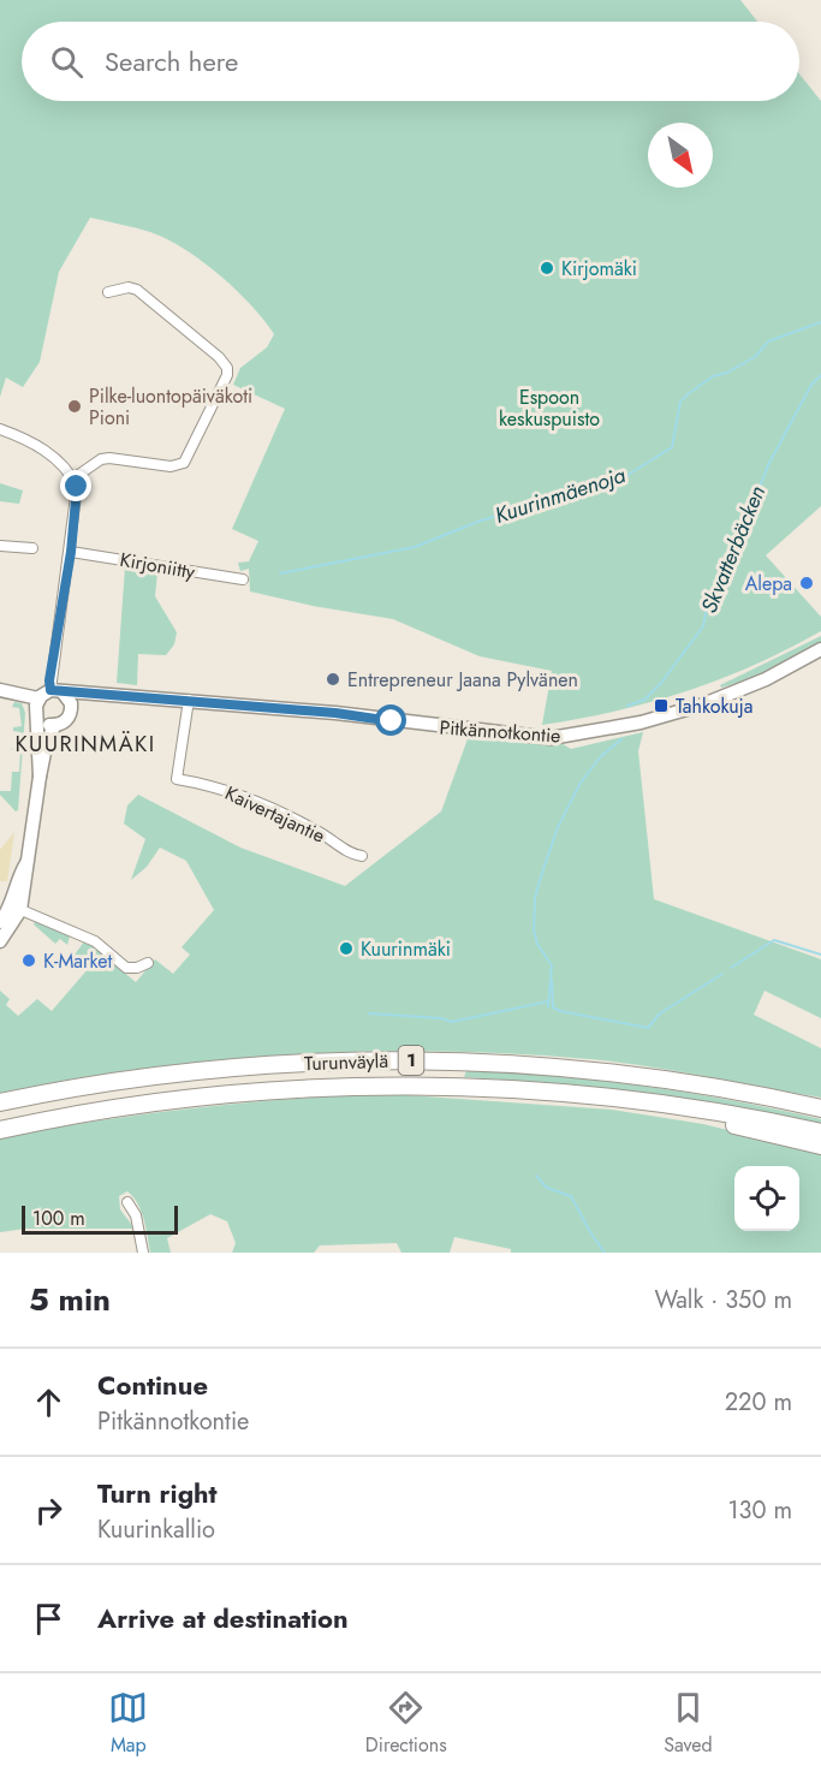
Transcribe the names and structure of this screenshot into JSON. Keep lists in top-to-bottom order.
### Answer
{
  "streets": {
    "highway": ["1", "Turunväylä"],
    "street": ["Kirjoniitty", "Pitkännotkontie", "Kaivertajantie"]
  },
  "crossings": [
    ["Pitkännotkontie", "Kaivertajantie"]
  ],
  "districts": ["KUURINMÄKI"],
  "water": ["Kuurinmäenoja", "Skvatterbäcken"],
  "parks": ["Espoon keskuspuisto"],
  "places": {
    "other": [
      "Kirjomäki",
      "Pilke-luontopäiväkoti Pioni",
      "Alepa",
      "Entrepreneur Jaana Pylvänen",
      "Kuurinmäki",
      "K-Market"
    ],
    "transit": ["Tahkokuja"]
  },
  "scale_bar": "100 m",
  "north": "bottom right",
  "page": {
    "search": "Search here",
    "scale": "100 m",
    "heading": ["5 min", "Walk · 350 m"],
    "list": [
      ["Continue", "Pitkännotkontie", "220 m"],
      ["Turn right", "Kuurinkallio", "130 m"],
      "Arrive at destination"
    ],
    "nav": ["Map", "Directions", "Saved"]
  }
}
